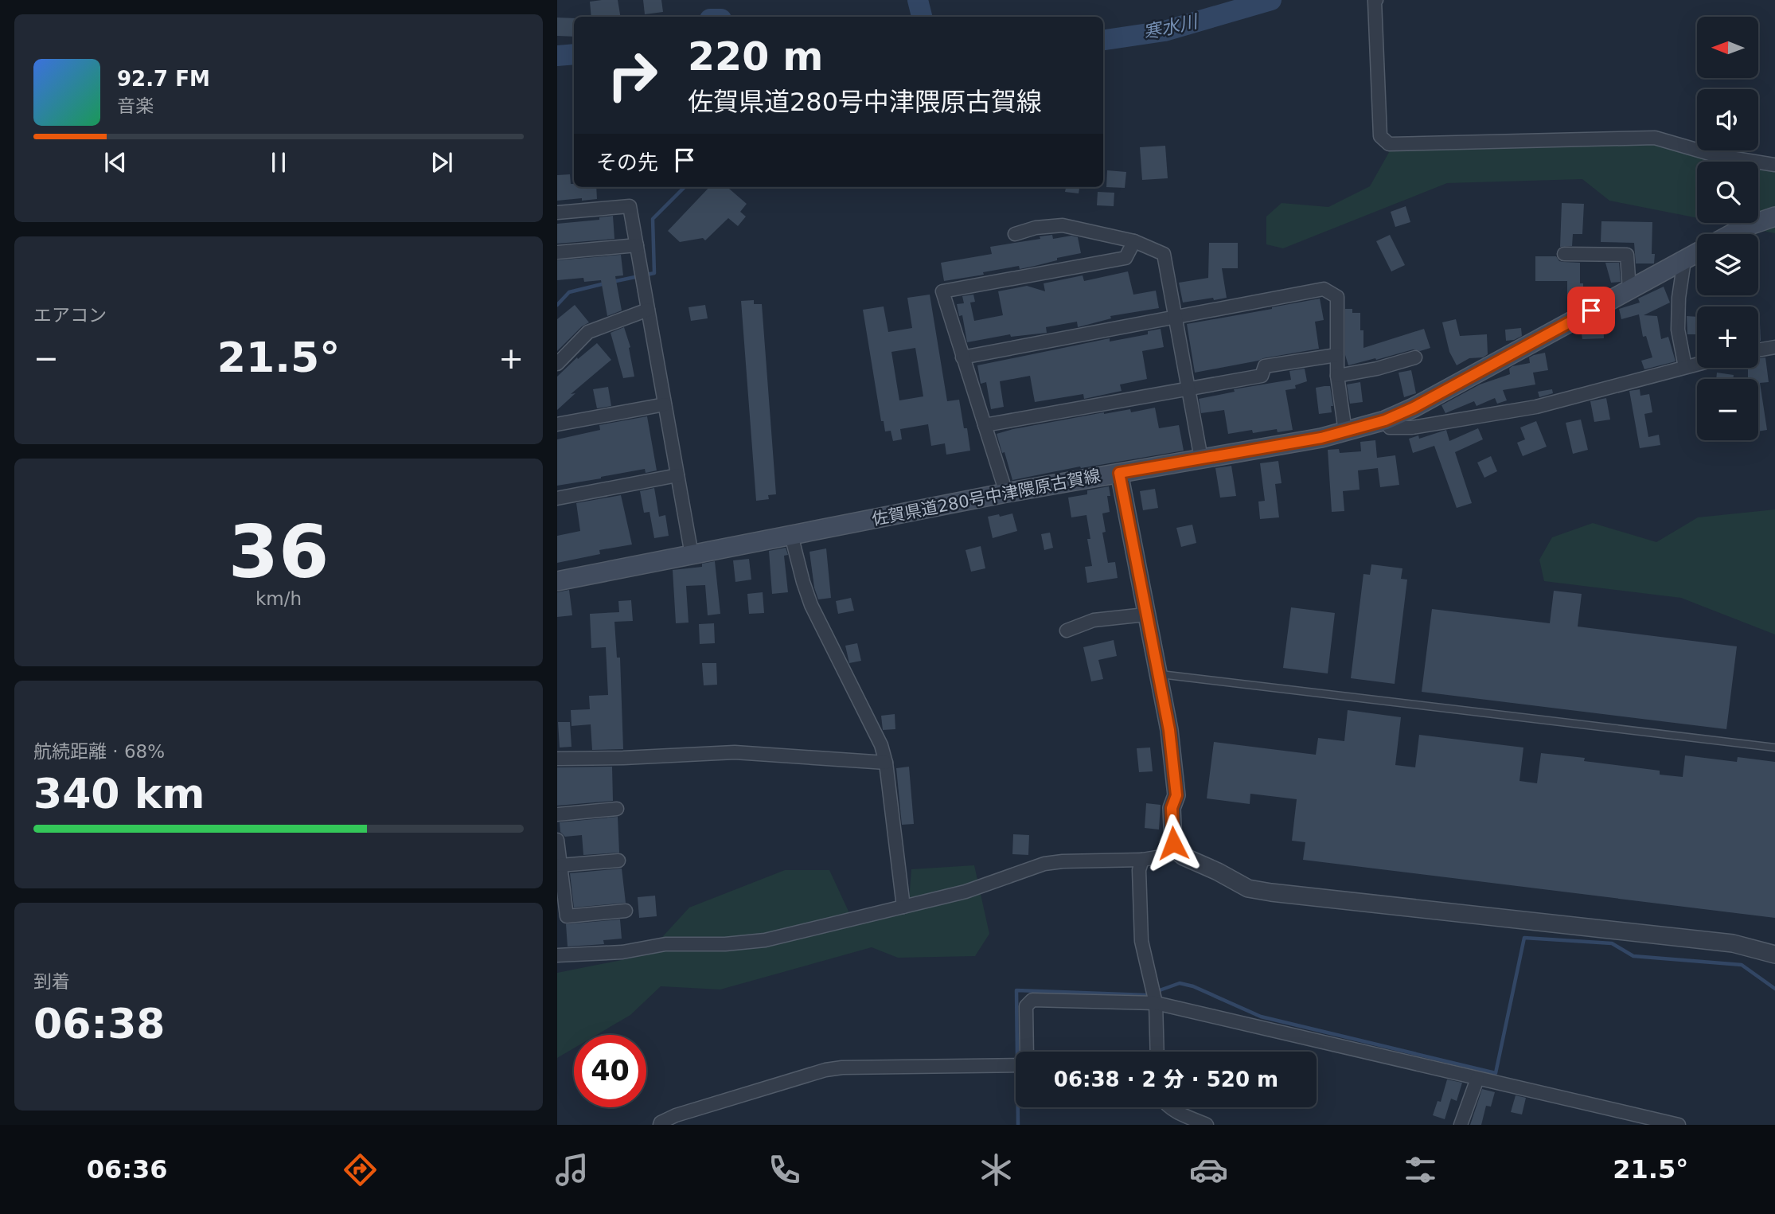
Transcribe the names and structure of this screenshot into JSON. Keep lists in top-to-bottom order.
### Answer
{
  "streets": {
    "main road": ["佐賀県道280号中津隈原古賀線"]
  },
  "water": ["寒水川"],
  "north": "left",
  "page": {
    "map_buttons": ["+", "−"],
    "turn": ["220 m", "佐賀県道280号中津隈原古賀線"],
    "song": ["92.7 FM", "音楽"],
    "then": "その先",
    "tile": [
      "エアコン",
      ["36", "km/h"],
      ["航続距離 · 68%", "340 km"],
      ["到着", "06:38"]
    ],
    "heat": ["−", "21.5°", "+"],
    "limit": "40",
    "trip": "06:38 · 2 分 · 520 m",
    "tabs": ["06:36", "21.5°"]
  }
}
